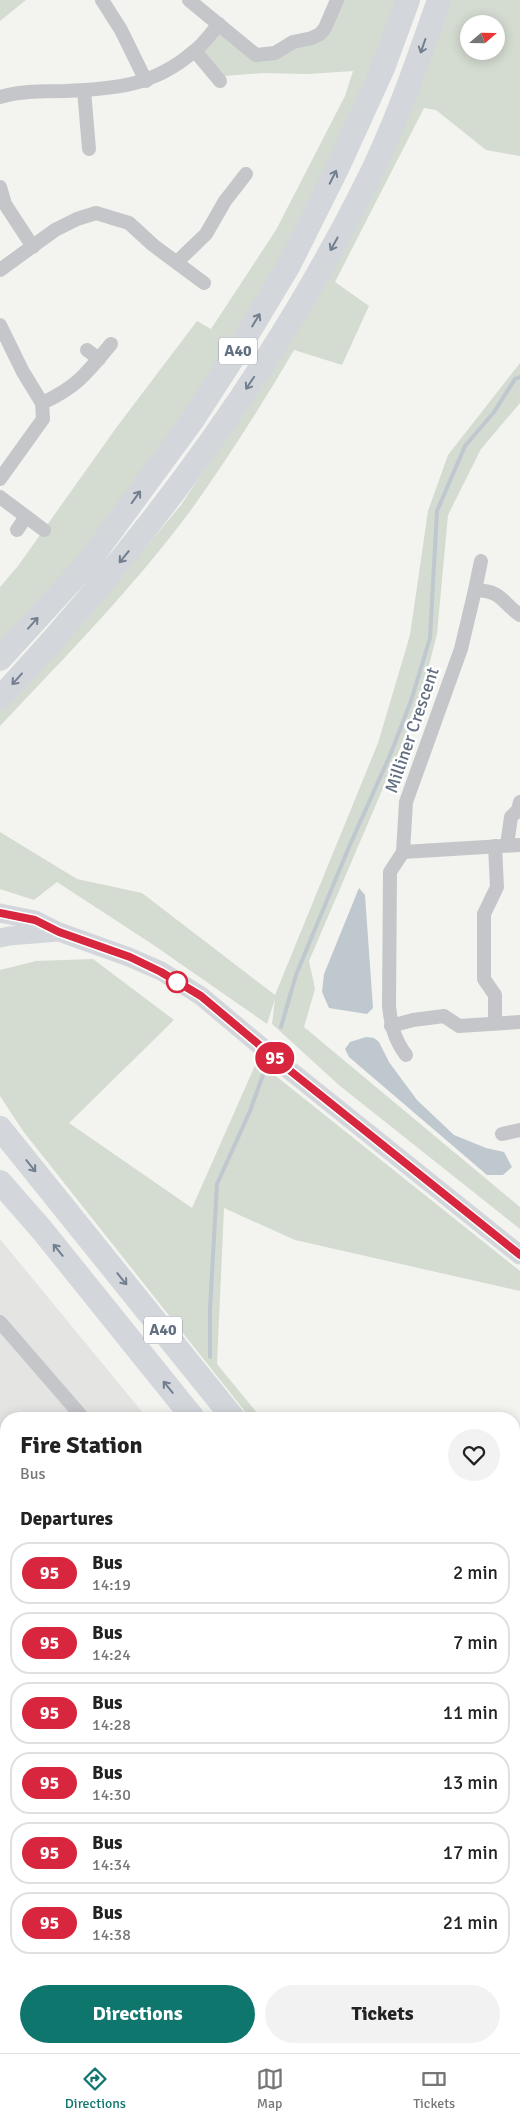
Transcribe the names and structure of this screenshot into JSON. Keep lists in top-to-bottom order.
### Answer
{
  "streets": {
    "highway": ["A40"],
    "street": ["Milliner Crescent"]
  },
  "lines": ["bus line 95"],
  "north": "right",
  "page": {
    "on_map": "95",
    "heading": [
      ["Fire Station", "Bus"],
      "Departures"
    ],
    "list": [
      {
        "mark": "95",
        "name": "Bus",
        "note": "14:19",
        "value": "2 min"
      },
      {
        "mark": "95",
        "name": "Bus",
        "note": "14:24",
        "value": "7 min"
      },
      {
        "mark": "95",
        "name": "Bus",
        "note": "14:28",
        "value": "11 min"
      },
      {
        "mark": "95",
        "name": "Bus",
        "note": "14:30",
        "value": "13 min"
      },
      {
        "mark": "95",
        "name": "Bus",
        "note": "14:34",
        "value": "17 min"
      },
      {
        "mark": "95",
        "name": "Bus",
        "note": "14:38",
        "value": "21 min"
      }
    ],
    "buttons": ["Directions", "Tickets"],
    "tabs": ["Directions", "Map", "Tickets"]
  }
}
